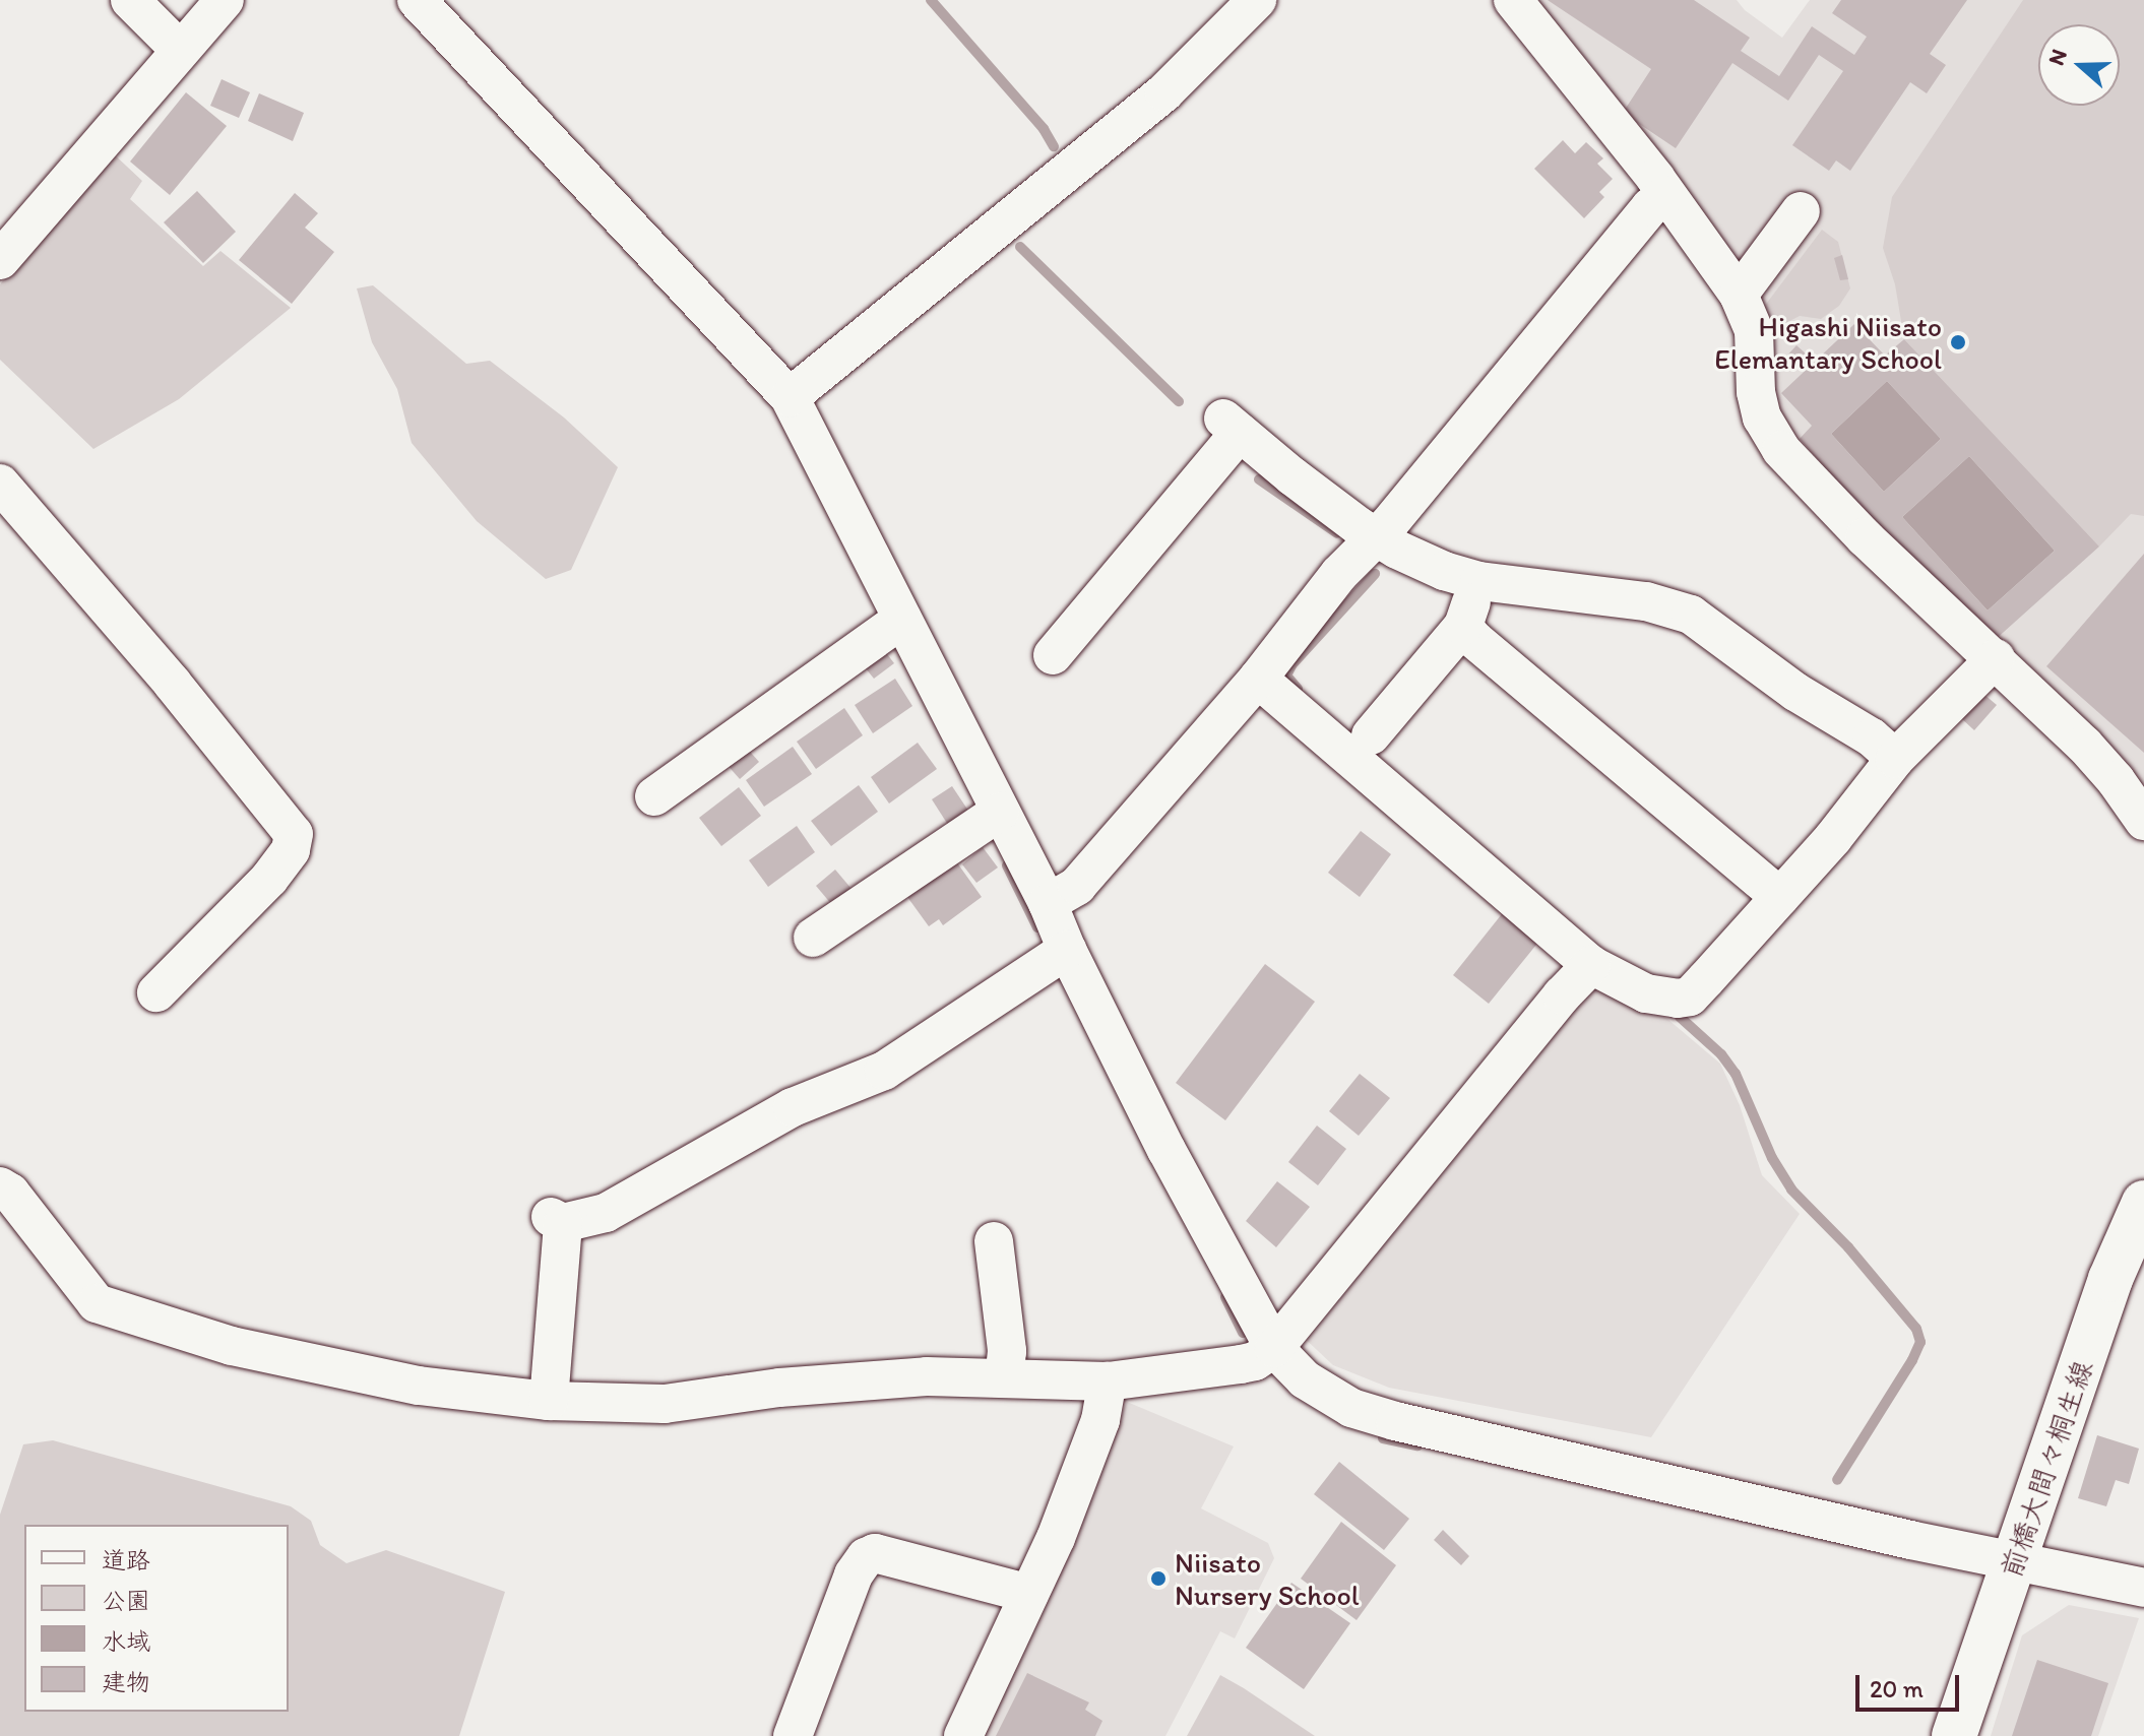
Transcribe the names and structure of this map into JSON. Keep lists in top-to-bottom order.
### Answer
{
  "streets": {
    "main road": ["前橋大間々桐生線"]
  },
  "places": ["Higashi Niisato Elemantary School", "Niisato Nursery School"],
  "legend": [
    "道路",
    "公園",
    "水域",
    "建物"
  ],
  "scale_bar": "20 m",
  "north": "left"
}
